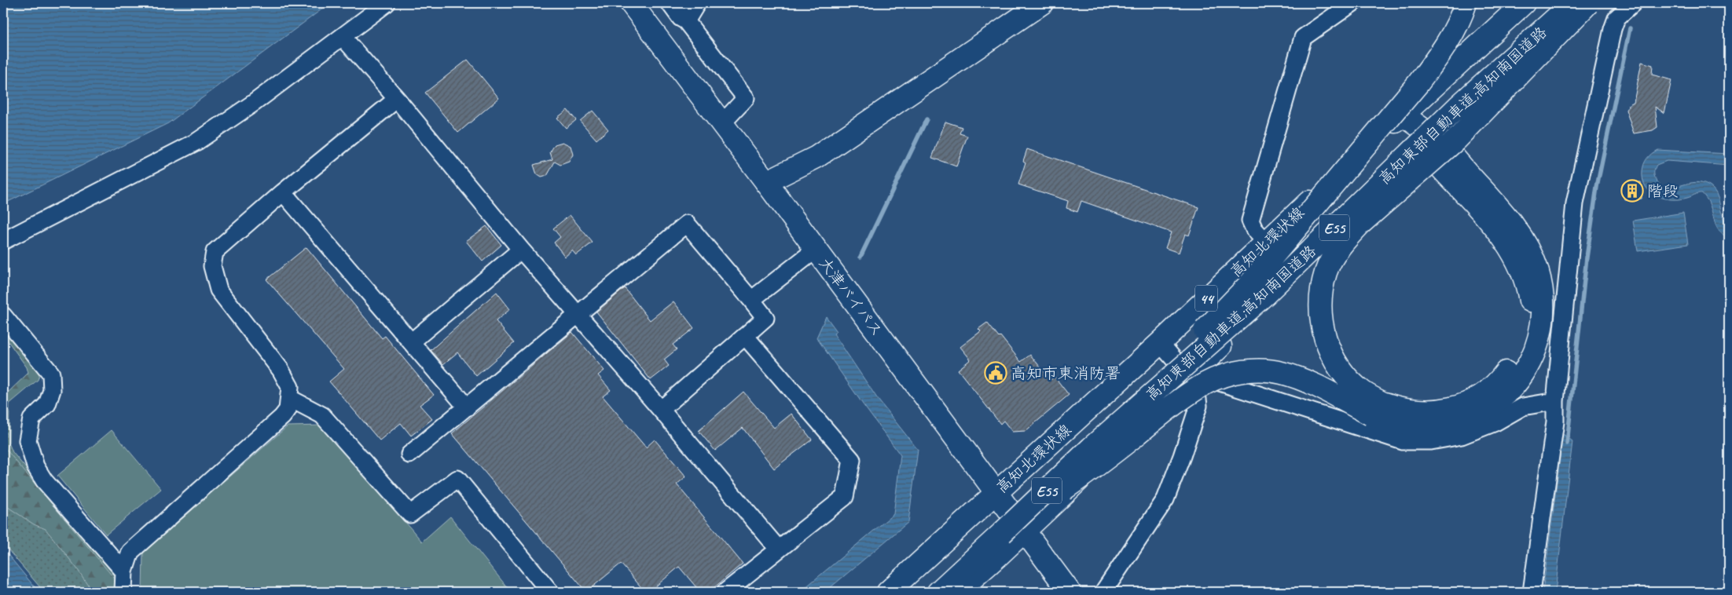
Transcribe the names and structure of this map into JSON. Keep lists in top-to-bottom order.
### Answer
{
  "streets": {
    "main road": [
      "高知東部自動車道;高知南国道路",
      "E55",
      "高知北環状線",
      "大津バイパス",
      "44"
    ]
  },
  "crossings": [
    ["高知北環状線", "大津バイパス"]
  ],
  "places": {
    "building": ["階段"],
    "public building": ["高知市東消防署"]
  }
}
